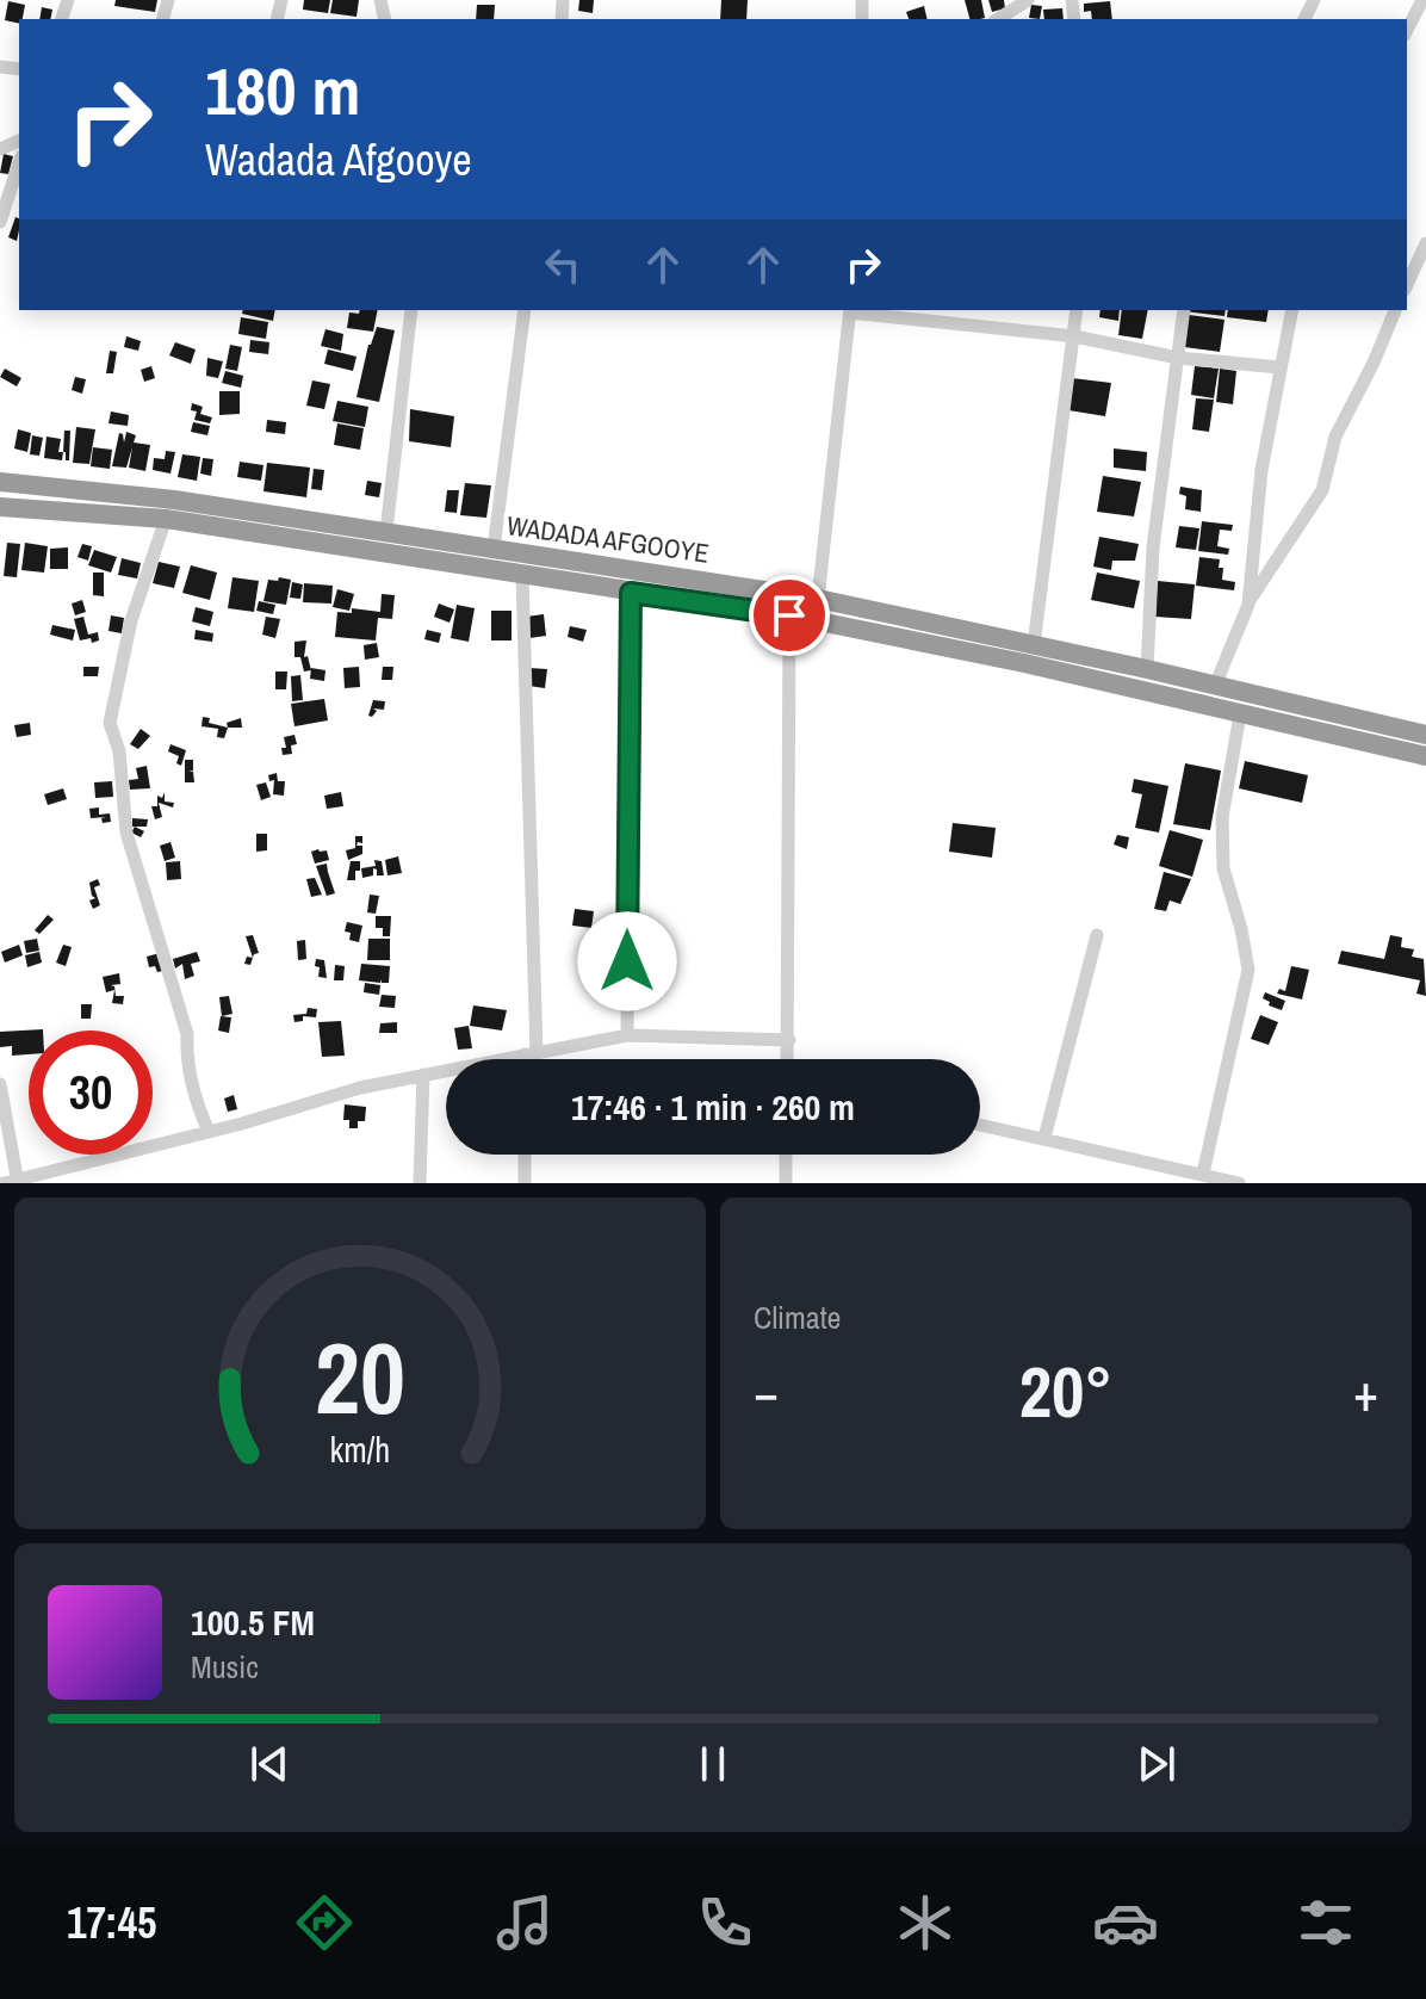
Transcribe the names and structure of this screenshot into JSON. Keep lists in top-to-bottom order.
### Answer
{
  "streets": {
    "highway": ["WADADA AFGOOYE"]
  },
  "page": {
    "turn": ["180 m", "Wadada Afgooye"],
    "limit": "30",
    "trip": "17:46 · 1 min · 260 m",
    "tile": "Climate",
    "heat": ["−", "20°", "+"],
    "song": ["100.5 FM", "Music"],
    "tabs": "17:45",
    "gauge": ["20", "km/h"]
  }
}
